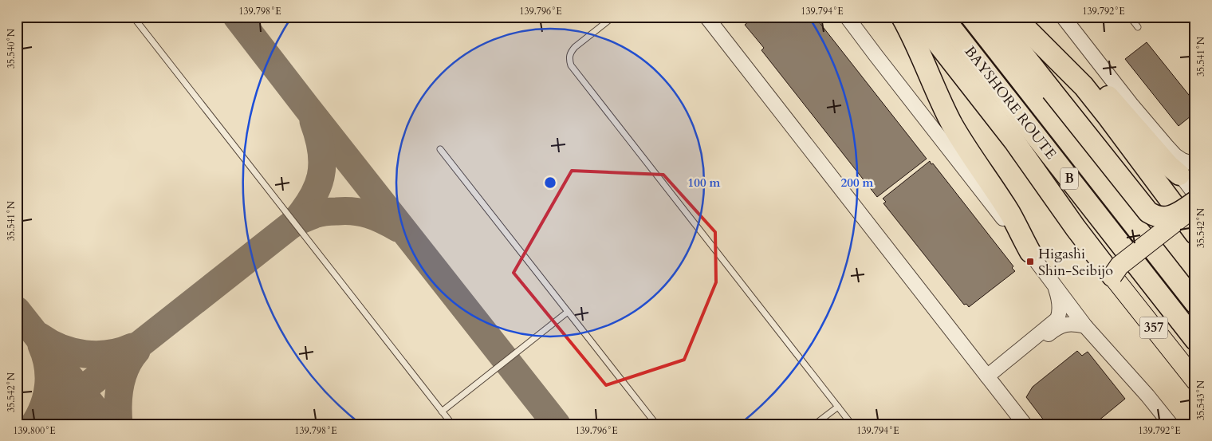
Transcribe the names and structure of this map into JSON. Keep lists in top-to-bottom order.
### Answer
{
  "streets": {
    "highway": ["BAYSHORE ROUTE", "B", "357"]
  },
  "places": {
    "transit": ["Higashi Shin-Seibijo"]
  },
  "coordinates": [
    "139.798°E",
    "139.796°E",
    "139.794°E",
    "139.792°E",
    "35.540°N",
    "35.541°N",
    "35.542°N",
    "35.543°N",
    "139.800°E"
  ],
  "rings": ["100 m", "200 m"]
}
